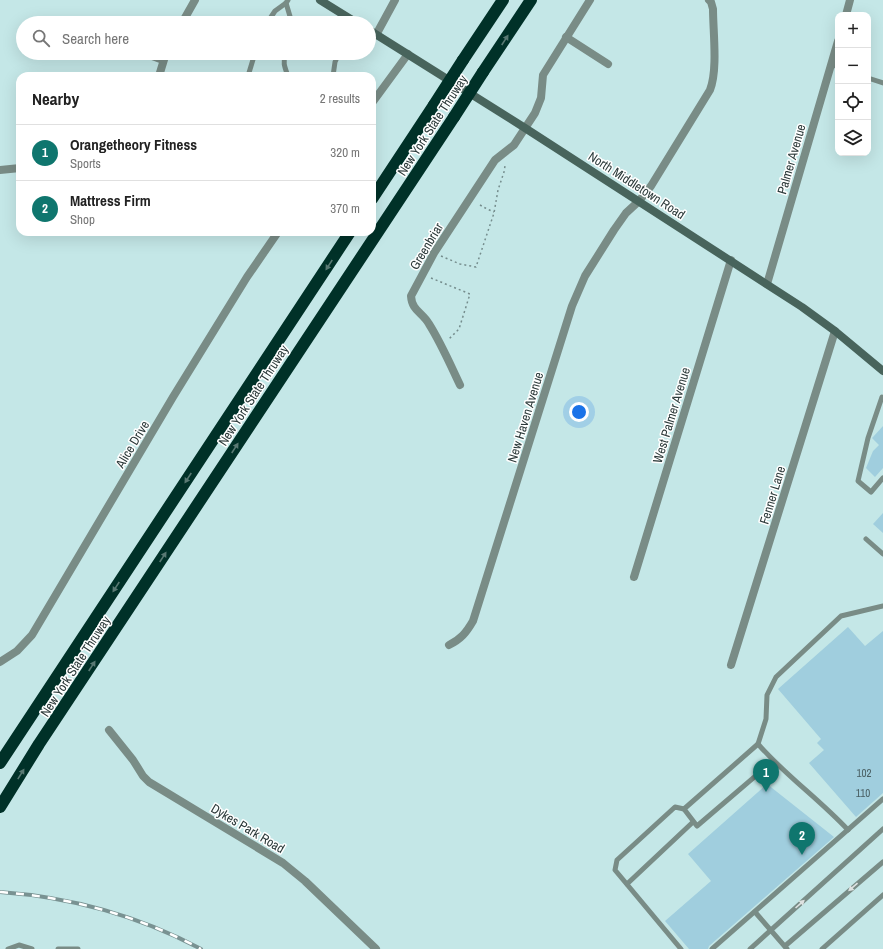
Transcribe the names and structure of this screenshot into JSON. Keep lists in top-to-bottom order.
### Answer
{
  "streets": {
    "highway": ["New York State Thruway"],
    "street": [
      "Palmer Avenue",
      "North Middletown Road",
      "Greenbriar",
      "West Palmer Avenue",
      "New Haven Avenue",
      "Alice Drive",
      "Fenner Lane",
      "Dykes Park Road"
    ]
  },
  "crossings": [
    ["Palmer Avenue", "North Middletown Road"],
    ["North Middletown Road", "Greenbriar"],
    ["North Middletown Road", "West Palmer Avenue"],
    ["North Middletown Road", "New Haven Avenue"],
    ["North Middletown Road", "Fenner Lane"]
  ],
  "house_numbers": ["102", "110"],
  "page": {
    "map_buttons": ["+", "−"],
    "search": "Search here",
    "heading": ["Nearby", "2 results"],
    "list": [
      {
        "mark": "1",
        "name": "Orangetheory Fitness",
        "note": "Sports",
        "value": "320 m"
      },
      {
        "mark": "2",
        "name": "Mattress Firm",
        "note": "Shop",
        "value": "370 m"
      }
    ],
    "pins": ["1", "2"]
  }
}
